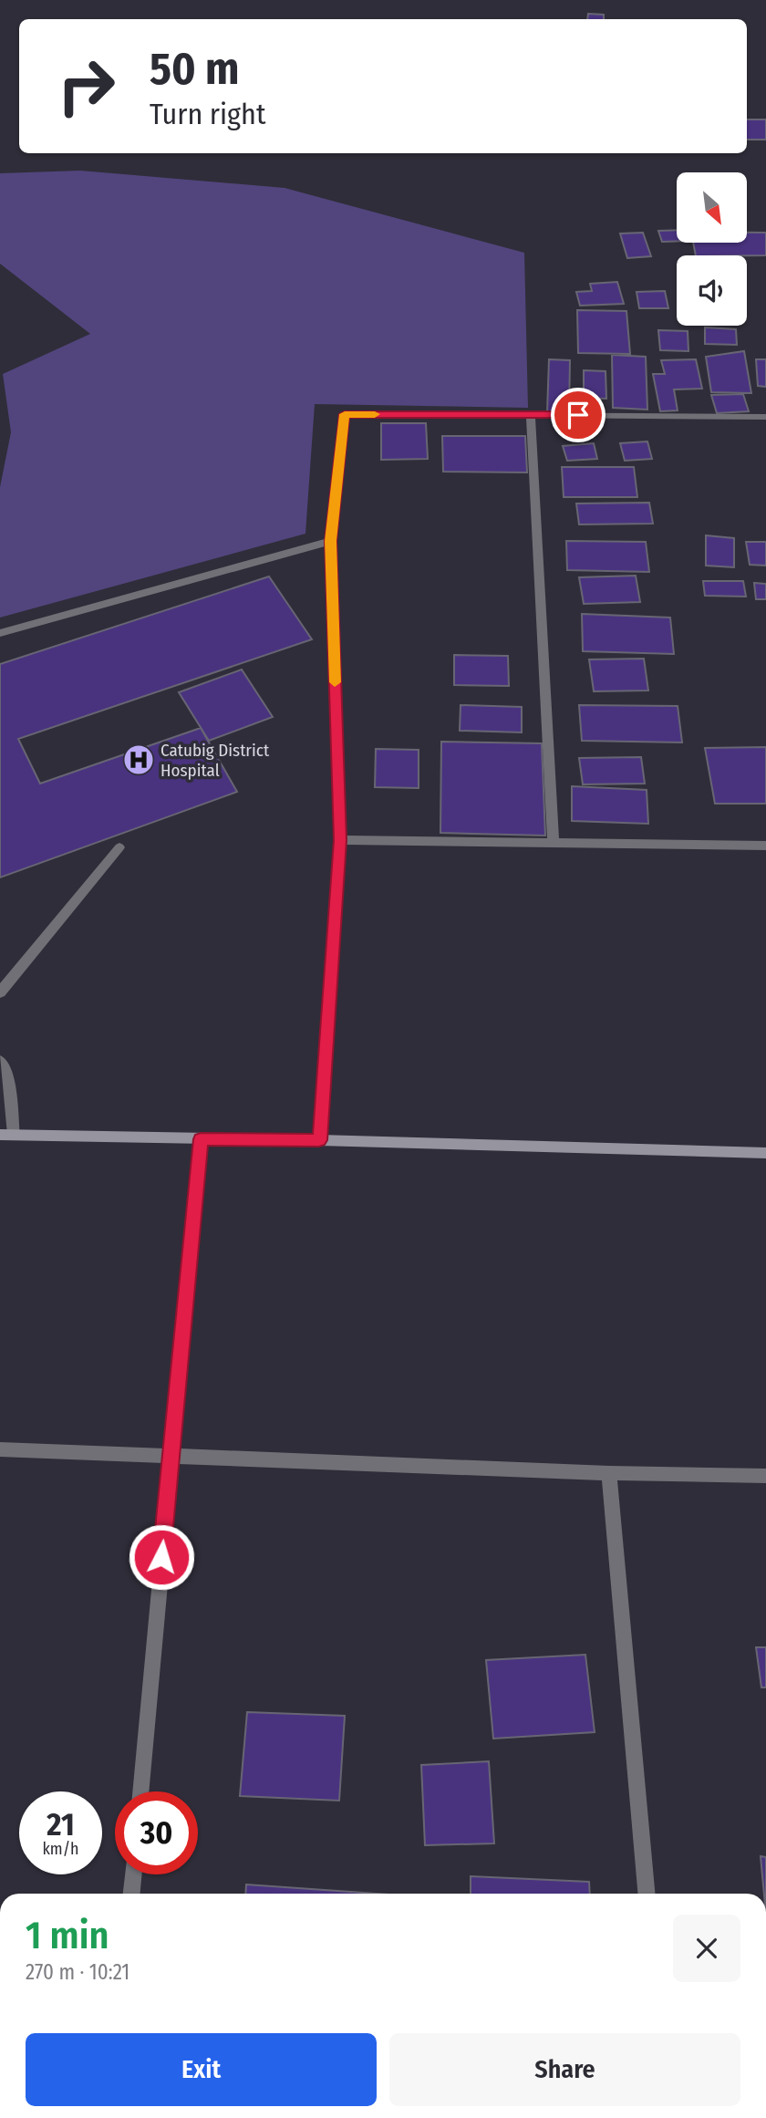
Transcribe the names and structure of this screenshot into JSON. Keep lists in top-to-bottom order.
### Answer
{
  "places": {
    "hospital": ["Catubig District Hospital"]
  },
  "north": "bottom right",
  "page": {
    "turn": ["50 m", "Turn right"],
    "speed": "21 km/h",
    "limit": "30",
    "heading": ["1 min", "270 m · 10:21"],
    "buttons": ["Exit", "Share"]
  }
}
